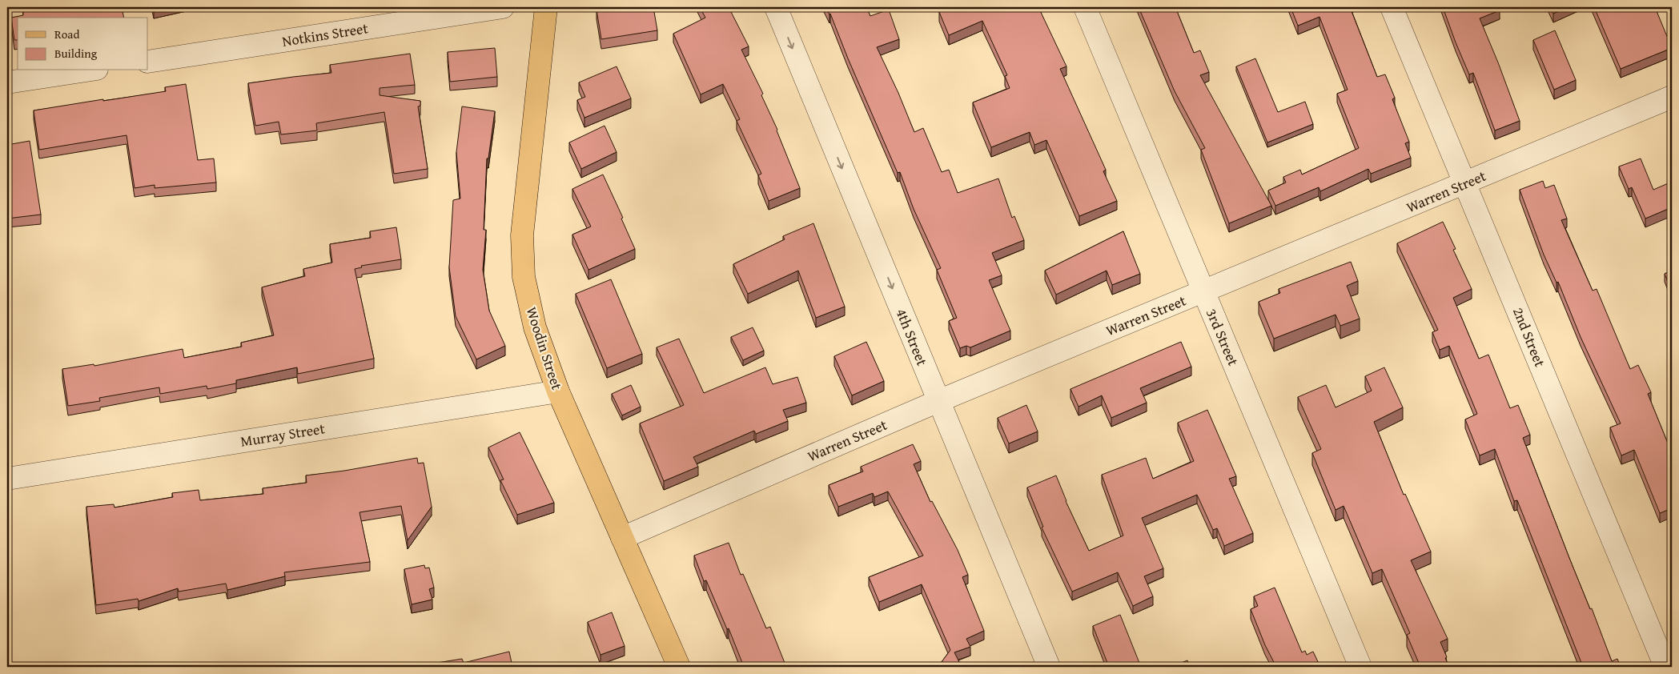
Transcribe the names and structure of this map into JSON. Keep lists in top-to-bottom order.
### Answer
{
  "streets": {
    "main road": ["Woodin Street"],
    "street": [
      "Notkins Street",
      "Warren Street",
      "4th Street",
      "3rd Street",
      "2nd Street",
      "Murray Street"
    ]
  },
  "crossings": [
    ["Warren Street", "4th Street"],
    ["Warren Street", "3rd Street"],
    ["Warren Street", "2nd Street"],
    ["Warren Street", "Woodin Street"],
    ["Woodin Street", "Murray Street"]
  ],
  "one_way": ["4th Street"],
  "legend": ["Road", "Building"]
}
